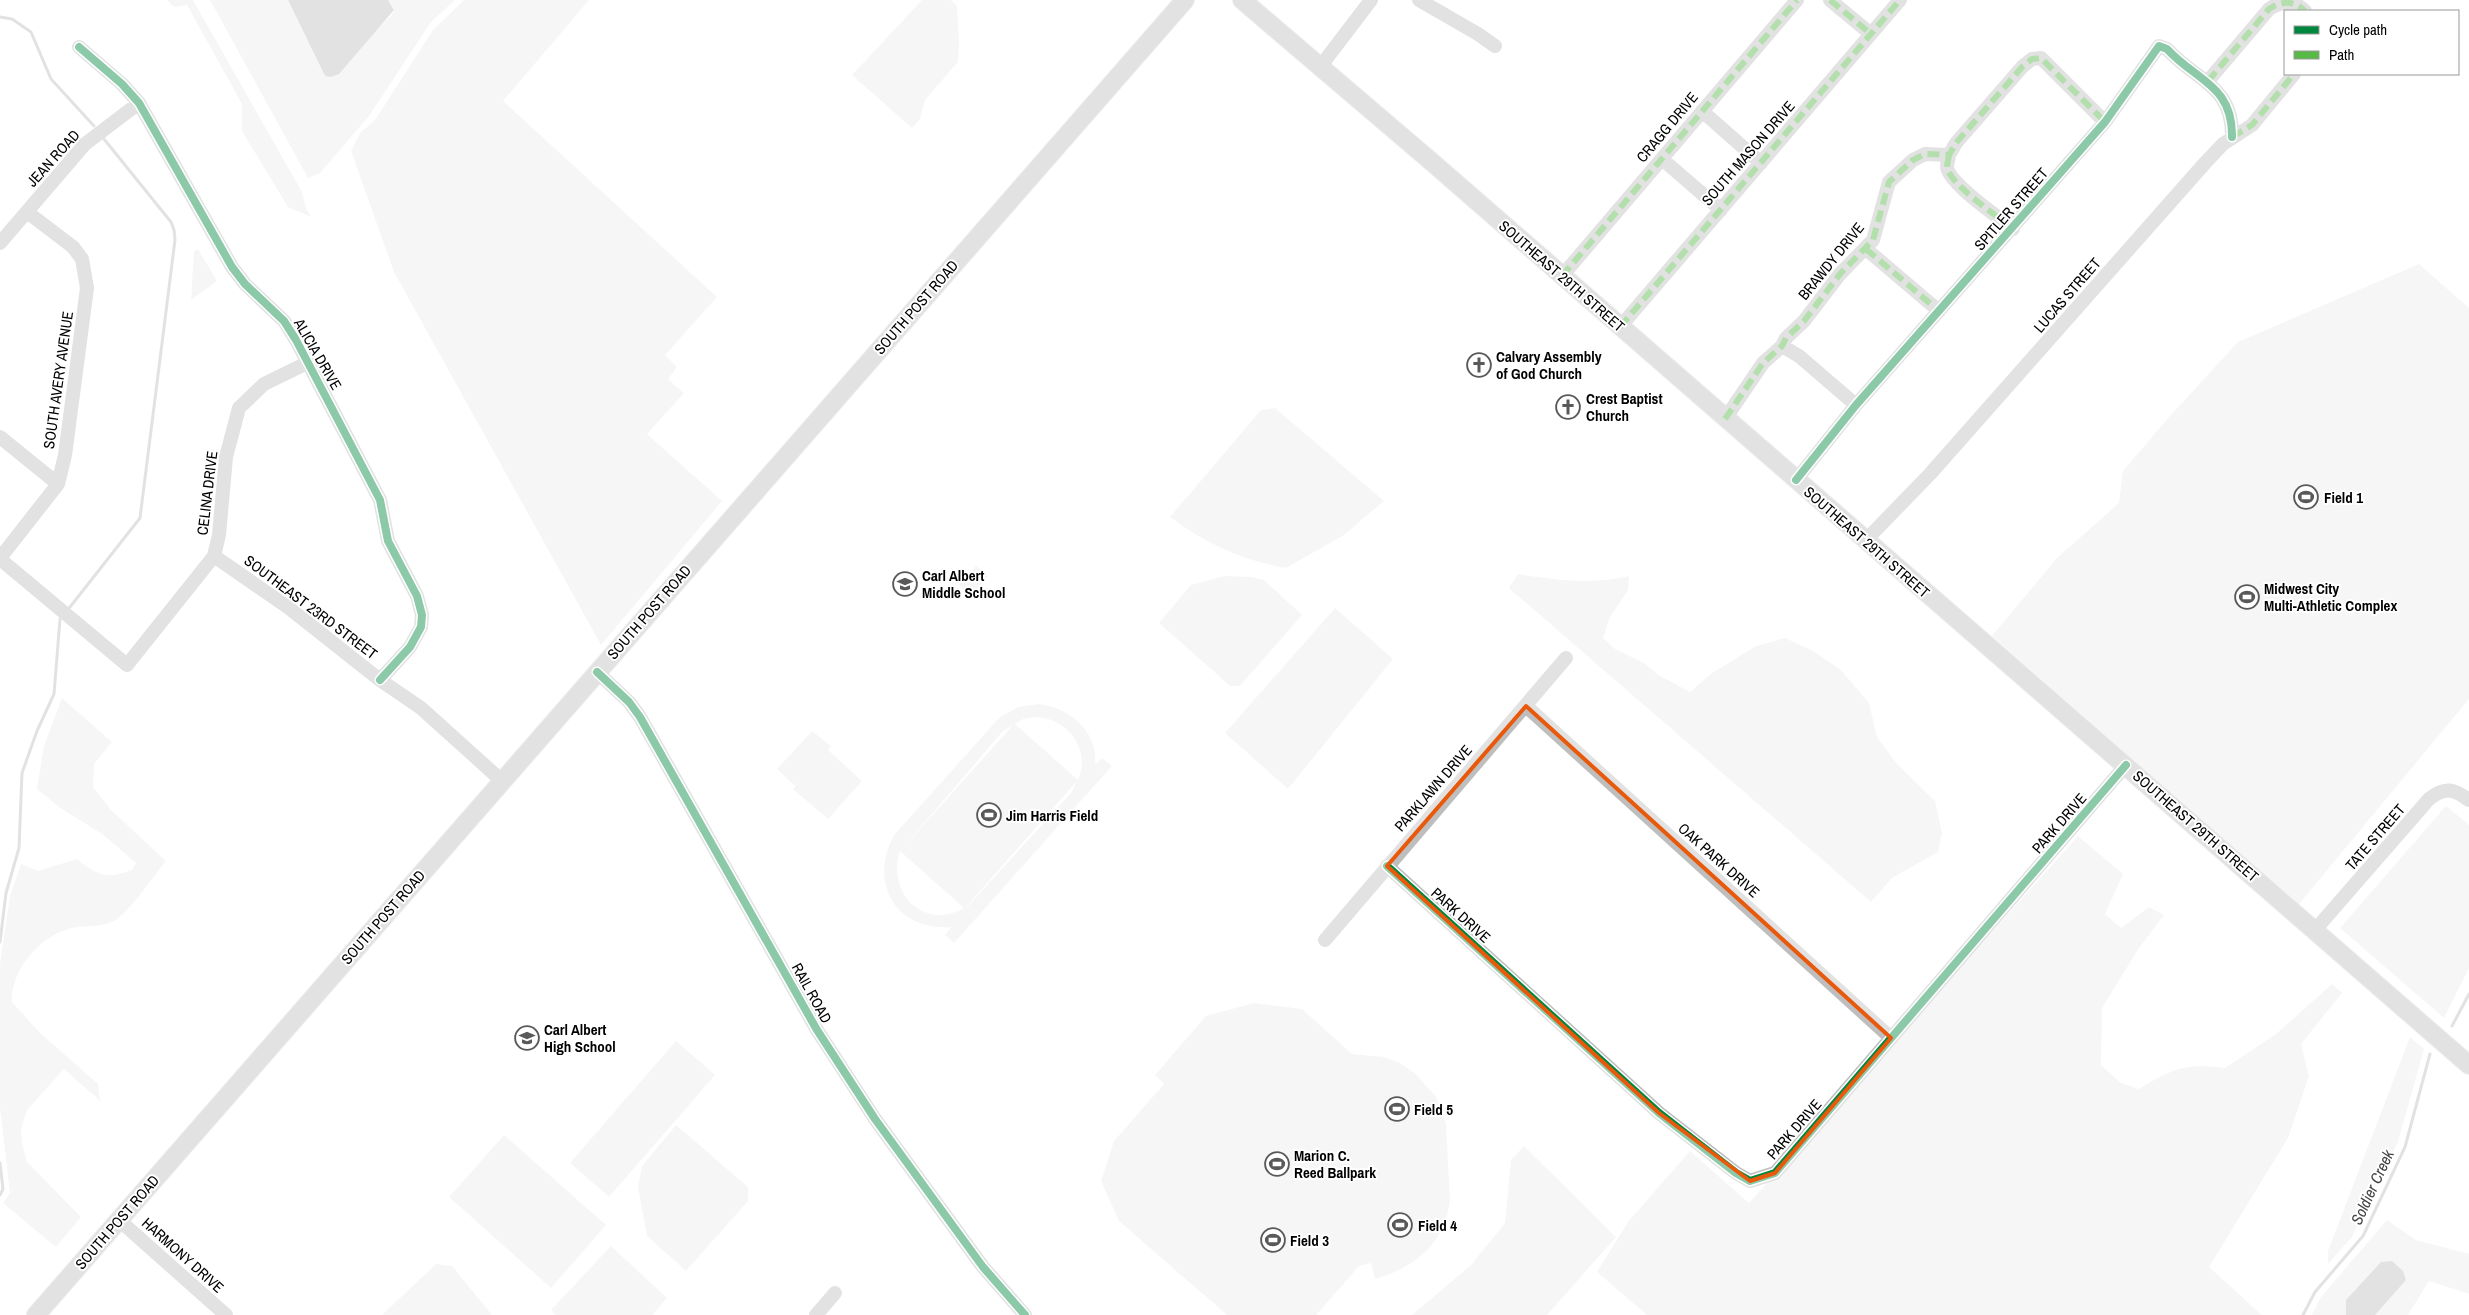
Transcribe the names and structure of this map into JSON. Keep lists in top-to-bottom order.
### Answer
{
  "streets": {
    "main road": ["SOUTHEAST 29TH STREET", "SOUTH POST ROAD"],
    "street": [
      "CRAGG DRIVE",
      "SOUTH MASON DRIVE",
      "JEAN ROAD",
      "SPITLER STREET",
      "BRAWDY DRIVE",
      "LUCAS STREET",
      "ALICIA DRIVE",
      "SOUTH AVERY AVENUE",
      "CELINA DRIVE",
      "SOUTHEAST 23RD STREET",
      "PARKLAWN DRIVE",
      "PARK DRIVE",
      "TATE STREET",
      "OAK PARK DRIVE",
      "RAIL ROAD",
      "HARMONY DRIVE"
    ]
  },
  "crossings": [
    ["CRAGG DRIVE", "SOUTHEAST 29TH STREET"],
    ["SOUTH MASON DRIVE", "SOUTHEAST 29TH STREET"],
    ["JEAN ROAD", "ALICIA DRIVE"],
    ["JEAN ROAD", "SOUTH AVERY AVENUE"],
    ["SPITLER STREET", "SOUTHEAST 29TH STREET"],
    ["SPITLER STREET", "LUCAS STREET"],
    ["BRAWDY DRIVE", "SOUTHEAST 29TH STREET"],
    ["SOUTHEAST 29TH STREET", "LUCAS STREET"],
    ["SOUTHEAST 29TH STREET", "PARK DRIVE"],
    ["SOUTHEAST 29TH STREET", "TATE STREET"],
    ["SOUTH POST ROAD", "SOUTHEAST 23RD STREET"],
    ["SOUTH POST ROAD", "RAIL ROAD"],
    ["SOUTH POST ROAD", "HARMONY DRIVE"],
    ["ALICIA DRIVE", "CELINA DRIVE"],
    ["ALICIA DRIVE", "SOUTHEAST 23RD STREET"],
    ["SOUTH AVERY AVENUE", "CELINA DRIVE"],
    ["CELINA DRIVE", "SOUTHEAST 23RD STREET"],
    ["PARKLAWN DRIVE", "PARK DRIVE"],
    ["PARKLAWN DRIVE", "OAK PARK DRIVE"],
    ["PARK DRIVE", "OAK PARK DRIVE"]
  ],
  "water": ["Soldier Creek"],
  "places": {
    "church": ["Calvary Assembly of God Church", "Crest Baptist Church"],
    "sports": [
      "Field 1",
      "Midwest City Multi-Athletic Complex",
      "Jim Harris Field",
      "Field 5",
      "Marion C. Reed Ballpark",
      "Field 4",
      "Field 3"
    ],
    "school or university": ["Carl Albert Middle School", "Carl Albert High School"]
  },
  "legend": ["Cycle path", "Path"]
}
